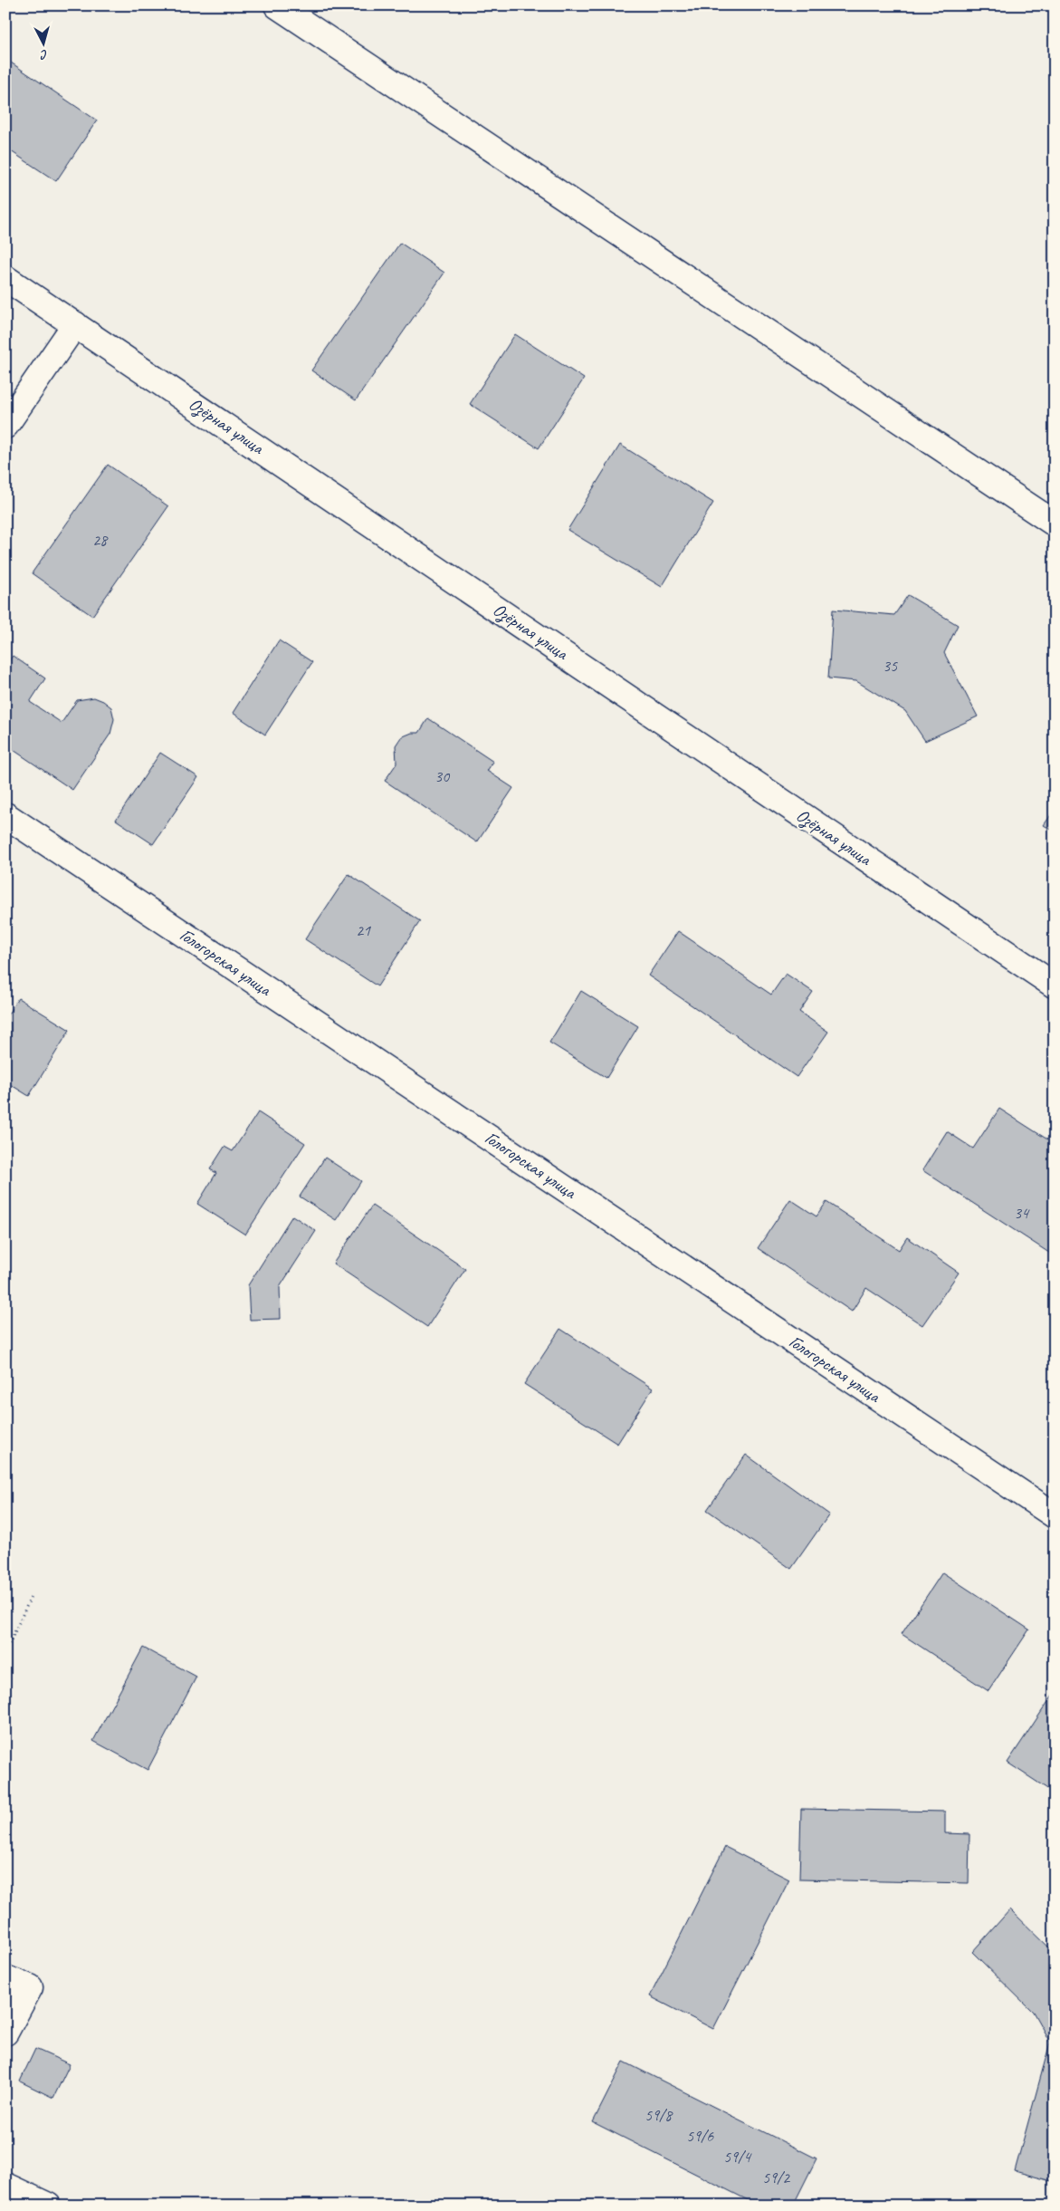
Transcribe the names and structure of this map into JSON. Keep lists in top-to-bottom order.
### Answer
{
  "streets": {
    "street": ["Озёрная улица", "Гологорская улица"]
  },
  "house_numbers": [
    "28",
    "35",
    "30",
    "21",
    "34",
    "59/8",
    "59/6",
    "59/4",
    "59/2"
  ],
  "north": "bottom"
}
